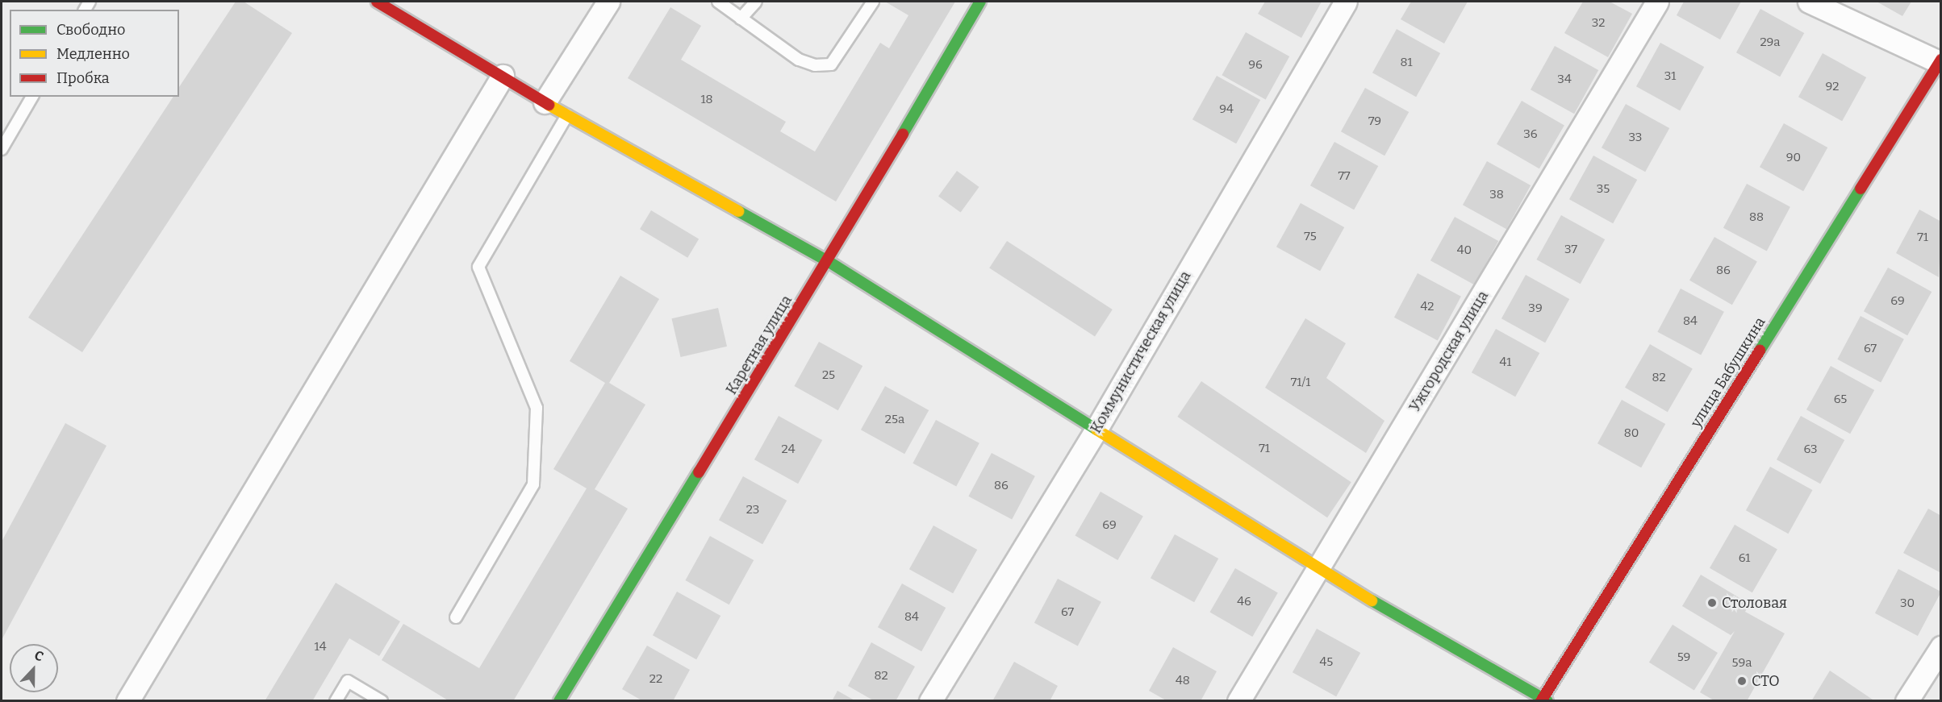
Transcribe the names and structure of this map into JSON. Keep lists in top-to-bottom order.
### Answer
{
  "streets": {
    "street": [
      "Каретная улица",
      "Ужгородская улица",
      "Коммунистическая улица",
      "улица Бабушкина"
    ]
  },
  "places": ["Столовая", "СТО"],
  "house_numbers": [
    "32",
    "29а",
    "81",
    "96",
    "31",
    "34",
    "92",
    "18",
    "94",
    "79",
    "36",
    "33",
    "90",
    "77",
    "35",
    "38",
    "88",
    "75",
    "71",
    "37",
    "40",
    "86",
    "69",
    "42",
    "39",
    "84",
    "67",
    "41",
    "25",
    "82",
    "71/1",
    "65",
    "25а",
    "80",
    "71",
    "24",
    "63",
    "86",
    "23",
    "69",
    "61",
    "46",
    "30",
    "67",
    "84",
    "14",
    "59",
    "45",
    "59а",
    "82",
    "22",
    "48"
  ],
  "legend": ["Свободно", "Медленно", "Пробка"],
  "north": "top"
}
